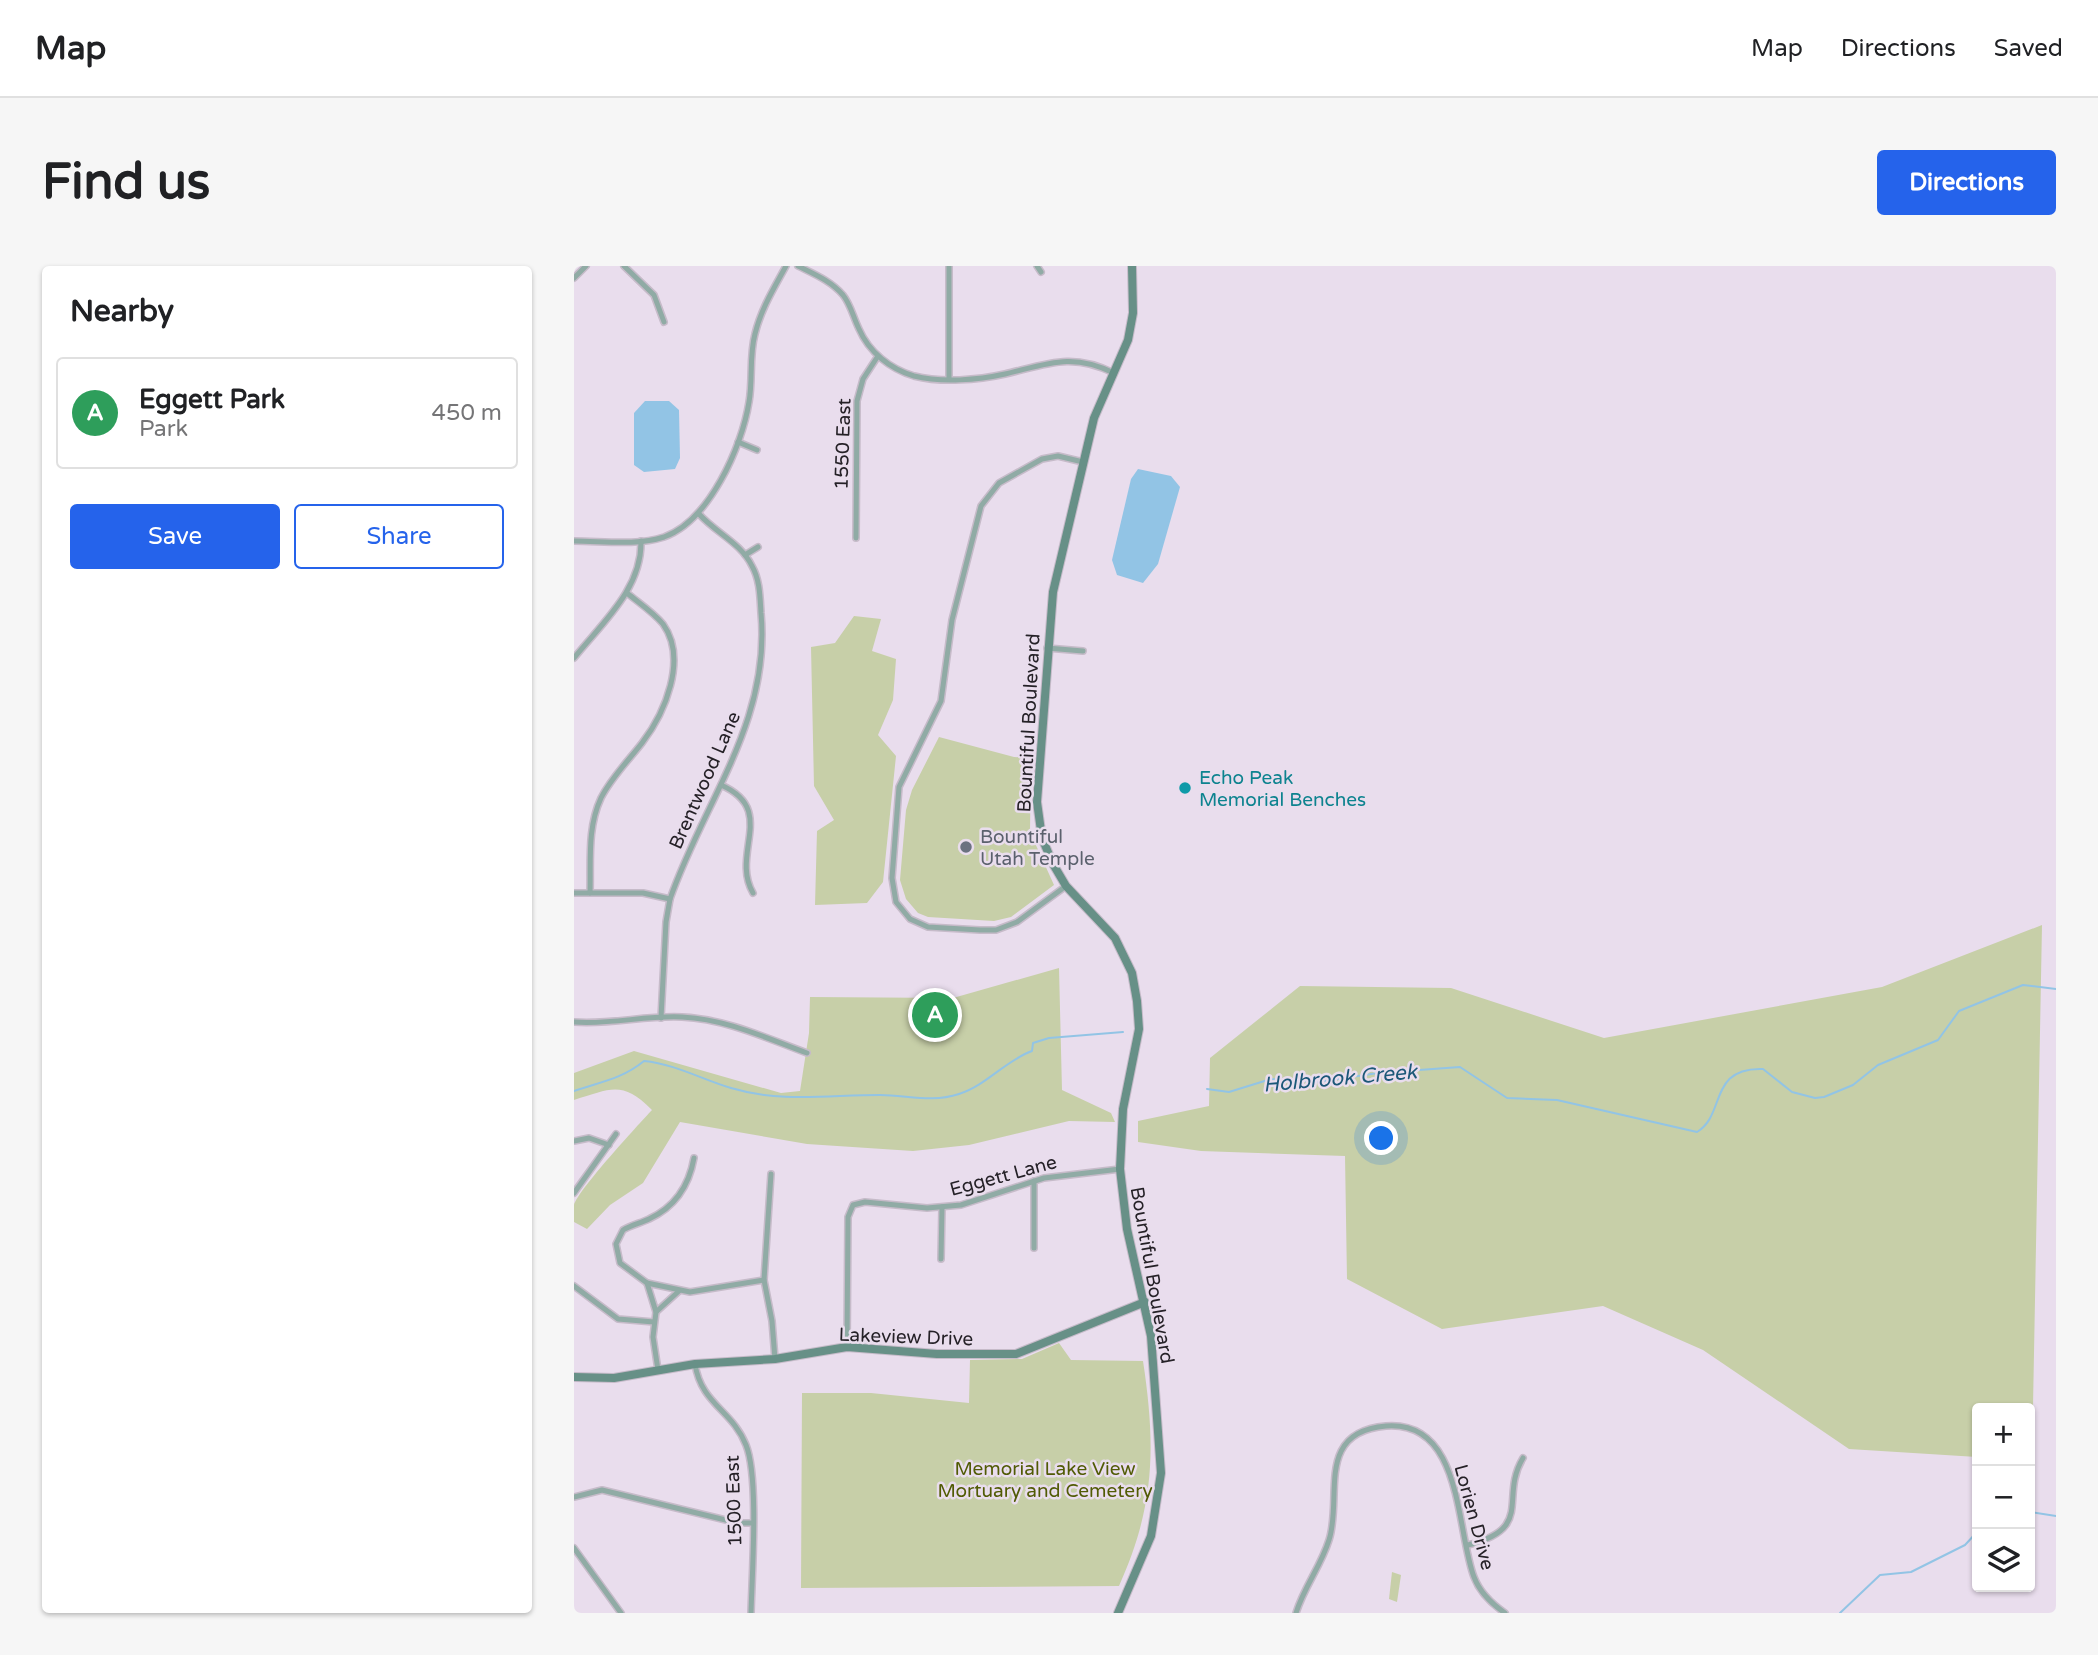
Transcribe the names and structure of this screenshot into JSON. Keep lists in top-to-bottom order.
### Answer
{
  "streets": {
    "main road": ["Bountiful Boulevard", "Lakeview Drive"],
    "street": [
      "1550 East",
      "Brentwood Lane",
      "Eggett Lane",
      "1500 East",
      "Lorien Drive"
    ]
  },
  "crossings": [
    ["Bountiful Boulevard", "Eggett Lane"],
    ["Bountiful Boulevard", "Lakeview Drive"],
    ["Eggett Lane", "Lakeview Drive"],
    ["Lakeview Drive", "1500 East"]
  ],
  "water": ["Holbrook Creek"],
  "parks": ["Memorial Lake View Mortuary and Cemetery"],
  "places": ["Echo Peak Memorial Benches", "Bountiful Utah Temple"],
  "page": {
    "header": "Map",
    "nav": ["Map", "Directions", "Saved"],
    "buttons": [
      "Directions",
      ["Save", "Share"]
    ],
    "title": "Find us",
    "heading": "Nearby",
    "list": [
      {
        "mark": "A",
        "name": "Eggett Park",
        "note": "Park",
        "value": "450 m"
      }
    ],
    "pins": "A",
    "map_buttons": ["+", "−"]
  }
}
